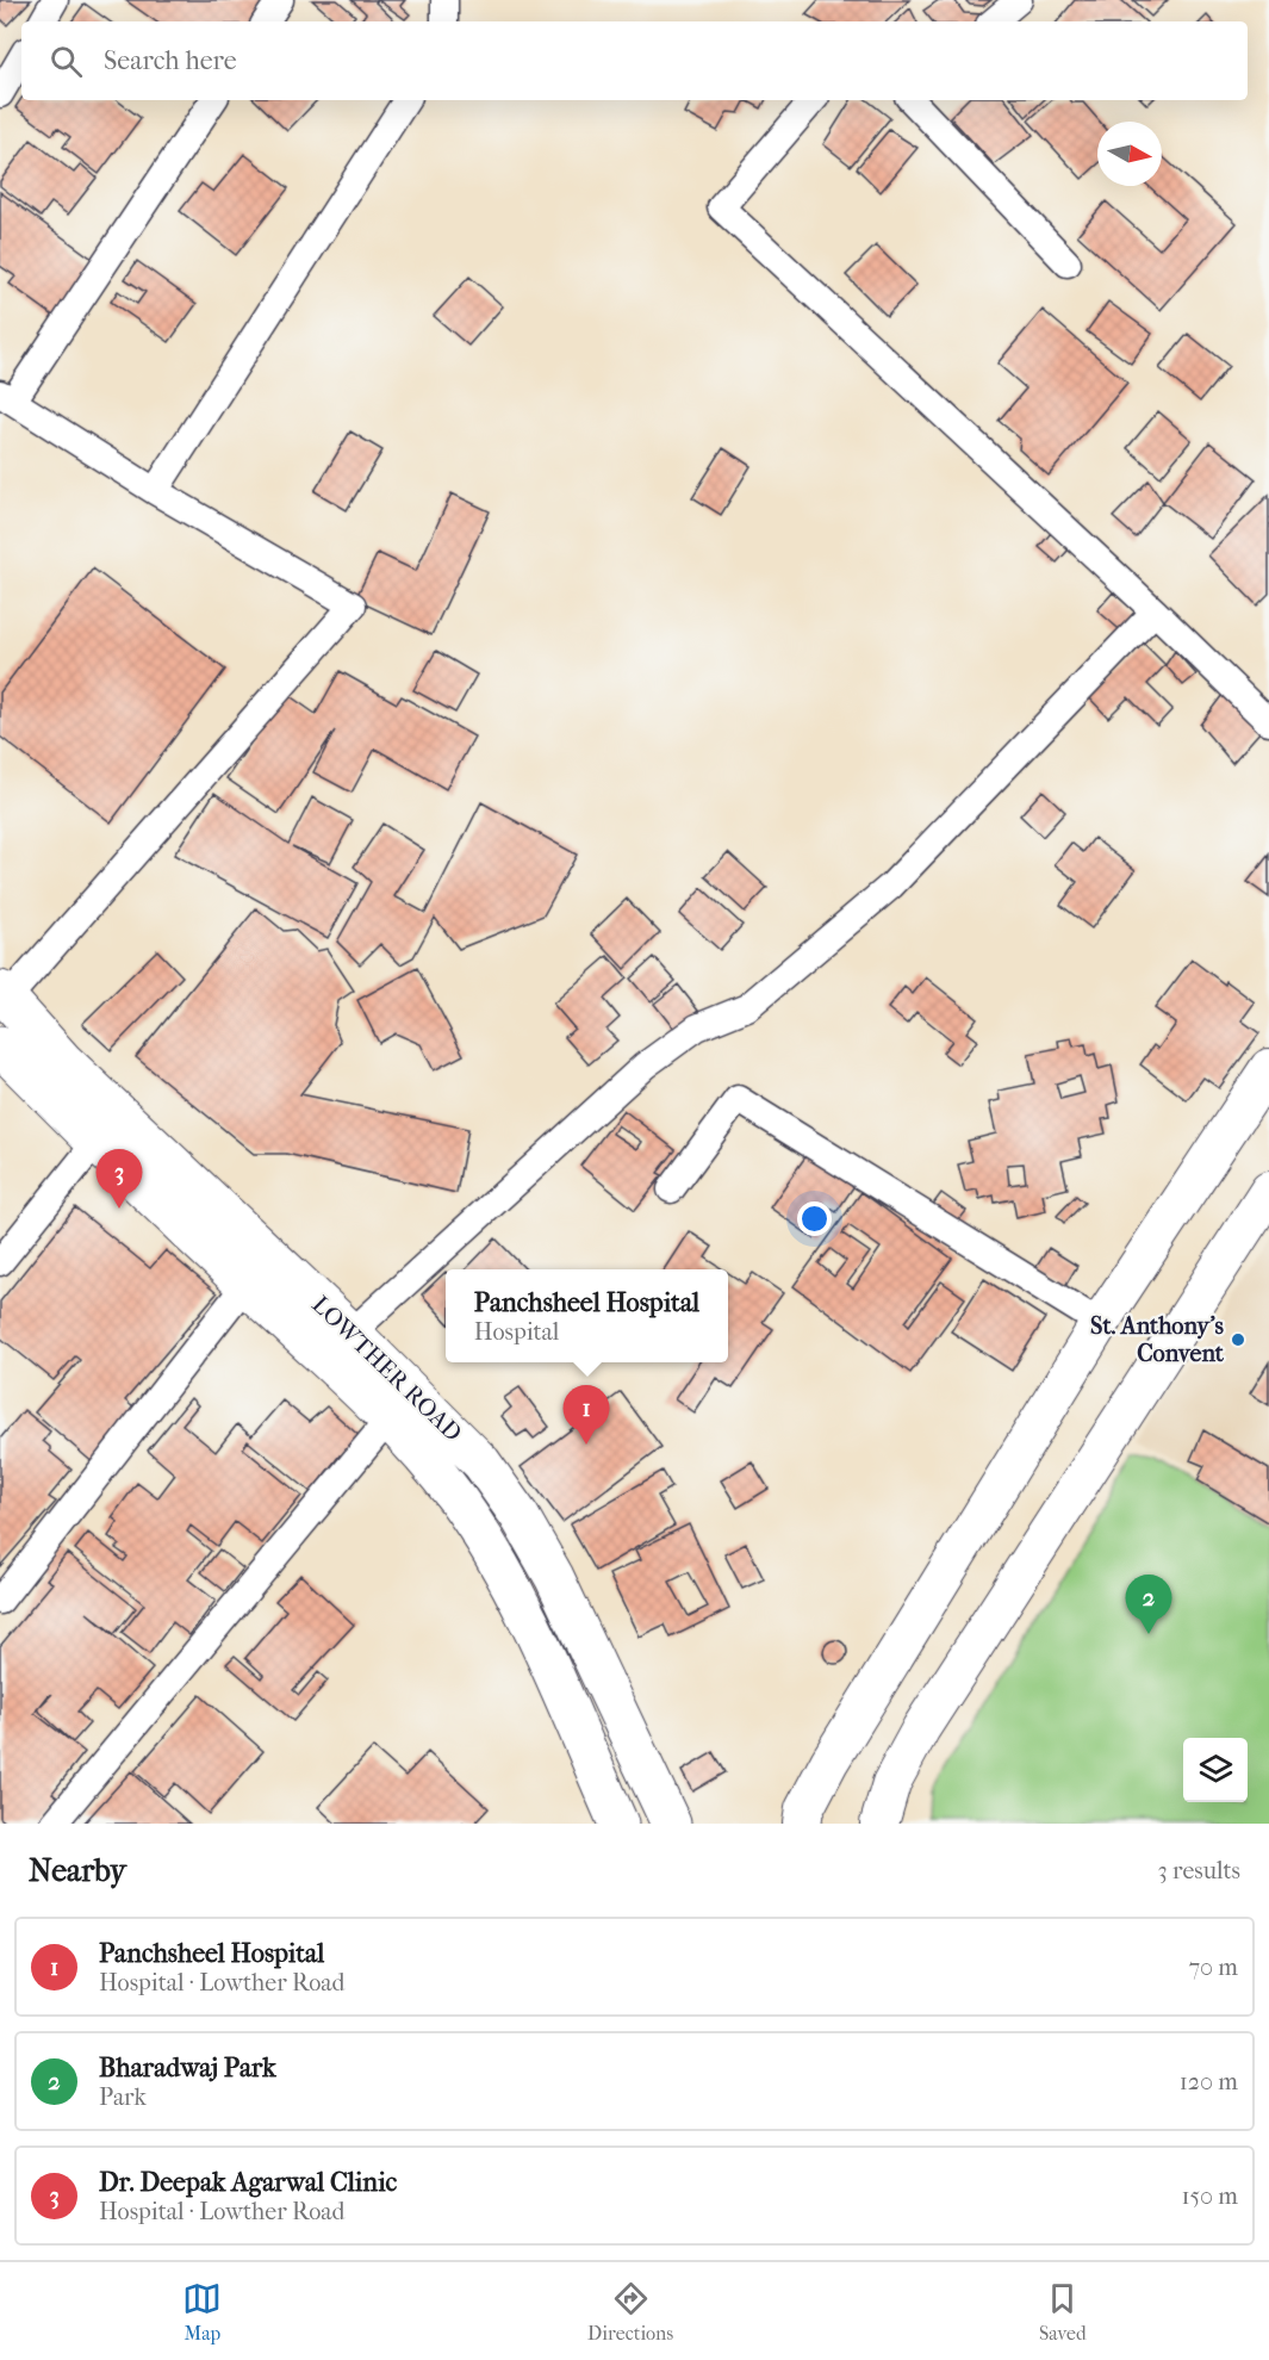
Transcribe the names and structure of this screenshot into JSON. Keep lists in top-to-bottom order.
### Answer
{
  "streets": {
    "main road": ["LOWTHER ROAD"]
  },
  "places": ["St. Anthony's Convent"],
  "north": "right",
  "page": {
    "search": "Search here",
    "pins": ["3", "1", "2"],
    "popup": ["Panchsheel Hospital", "Hospital"],
    "heading": ["Nearby", "3 results"],
    "list": [
      {
        "mark": "1",
        "name": "Panchsheel Hospital",
        "note": "Hospital · Lowther Road",
        "value": "70 m"
      },
      {
        "mark": "2",
        "name": "Bharadwaj Park",
        "note": "Park",
        "value": "120 m"
      },
      {
        "mark": "3",
        "name": "Dr. Deepak Agarwal Clinic",
        "note": "Hospital · Lowther Road",
        "value": "150 m"
      }
    ],
    "nav": ["Map", "Directions", "Saved"]
  }
}
